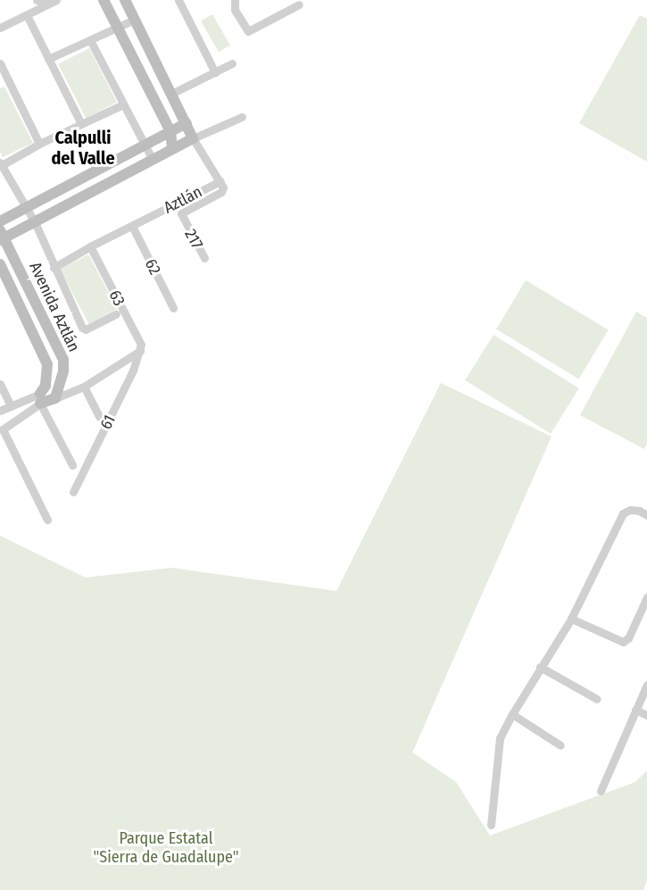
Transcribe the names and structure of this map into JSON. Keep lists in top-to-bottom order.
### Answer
{
  "streets": {
    "street": [
      "Aztlán",
      "217",
      "62",
      "63",
      "Avenida Aztlán",
      "61"
    ]
  },
  "crossings": [
    ["Aztlán", "217"],
    ["Aztlán", "62"],
    ["Aztlán", "63"],
    ["Aztlán", "Avenida Aztlán"],
    ["63", "61"]
  ],
  "districts": ["Calpulli del Valle"],
  "parks": ["Parque Estatal \"Sierra de Guadalupe\""]
}
